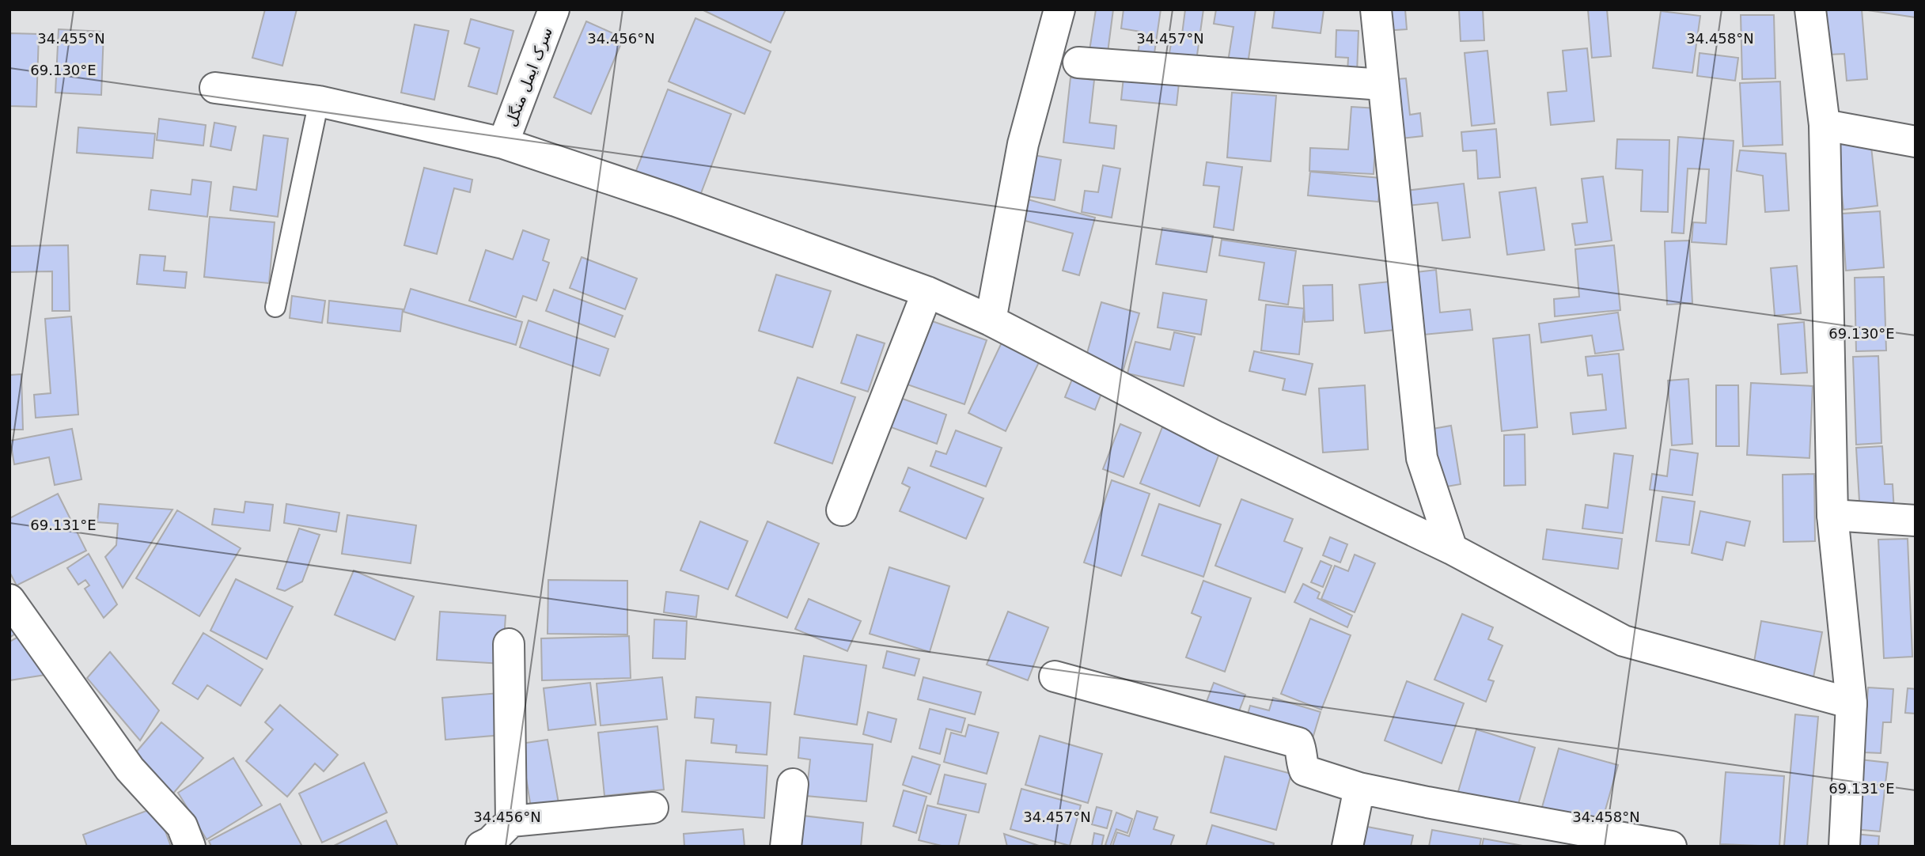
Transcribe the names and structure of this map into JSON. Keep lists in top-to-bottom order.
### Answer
{
  "streets": {
    "street": ["سرک ایمل منگل"]
  },
  "coordinates": [
    "34.455°N",
    "34.456°N",
    "34.457°N",
    "34.458°N",
    "69.130°E",
    "69.131°E"
  ]
}
